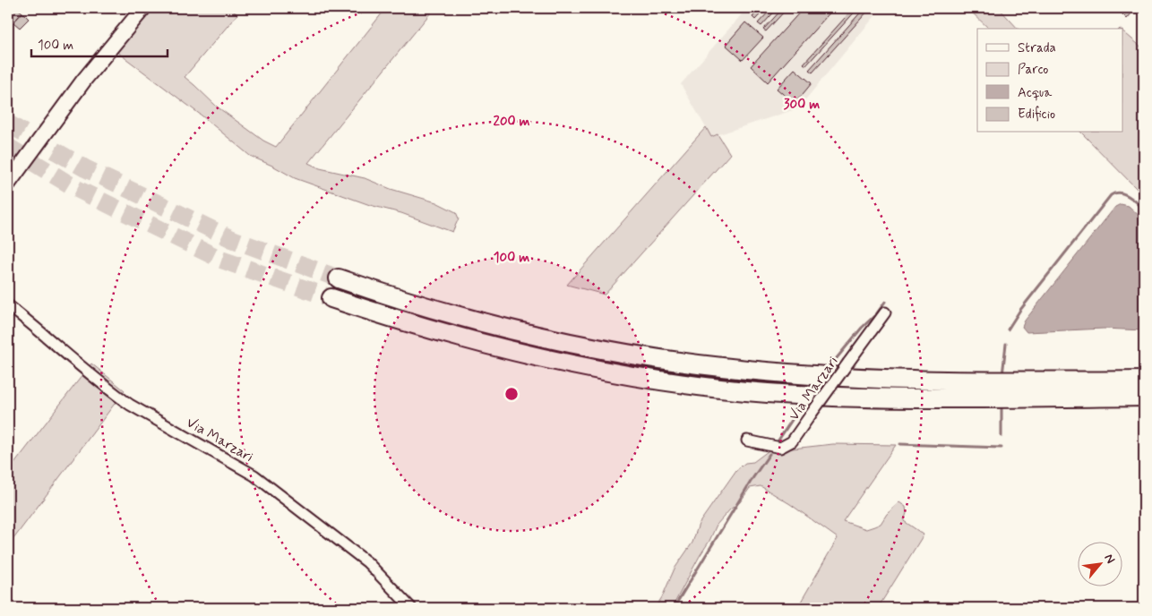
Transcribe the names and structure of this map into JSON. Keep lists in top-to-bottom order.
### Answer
{
  "streets": {
    "street": ["Via Marzari"]
  },
  "legend": [
    "Strada",
    "Parco",
    "Acqua",
    "Edificio"
  ],
  "scale_bar": "100 m",
  "north": "top right",
  "rings": ["300 m", "200 m", "100 m"]
}
